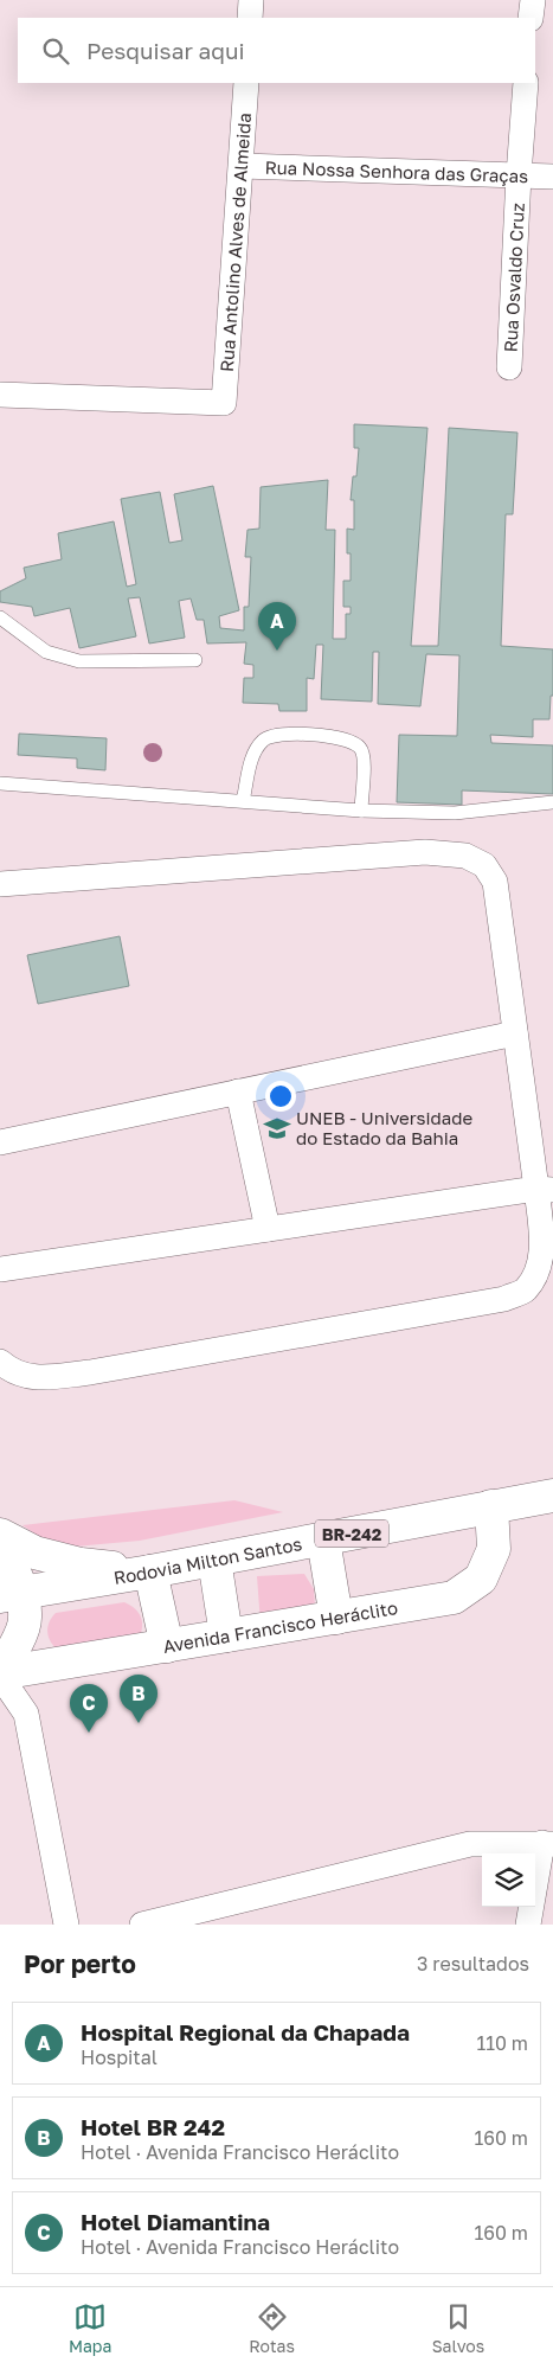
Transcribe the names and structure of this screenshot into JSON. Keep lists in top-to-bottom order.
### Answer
{
  "streets": {
    "main road": ["BR-242", "Rodovia Milton Santos", "Avenida Francisco Heráclito"],
    "street": ["Rua Nossa Senhora das Graças", "Rua Antolino Alves de Almeida", "Rua Osvaldo Cruz"]
  },
  "crossings": [
    ["Rua Nossa Senhora das Graças", "Rua Antolino Alves de Almeida"],
    ["Rua Nossa Senhora das Graças", "Rua Osvaldo Cruz"],
    ["Rodovia Milton Santos", "Avenida Francisco Heráclito"]
  ],
  "places": {
    "school or university": ["UNEB - Universidade do Estado da Bahia"]
  },
  "page": {
    "search": "Pesquisar aqui",
    "pins": ["A", "B", "C"],
    "heading": ["Por perto", "3 resultados"],
    "list": [
      {
        "mark": "A",
        "name": "Hospital Regional da Chapada",
        "note": "Hospital",
        "value": "110 m"
      },
      {
        "mark": "B",
        "name": "Hotel BR 242",
        "note": "Hotel · Avenida Francisco Heráclito",
        "value": "160 m"
      },
      {
        "mark": "C",
        "name": "Hotel Diamantina",
        "note": "Hotel · Avenida Francisco Heráclito",
        "value": "160 m"
      }
    ],
    "nav": ["Mapa", "Rotas", "Salvos"]
  }
}
